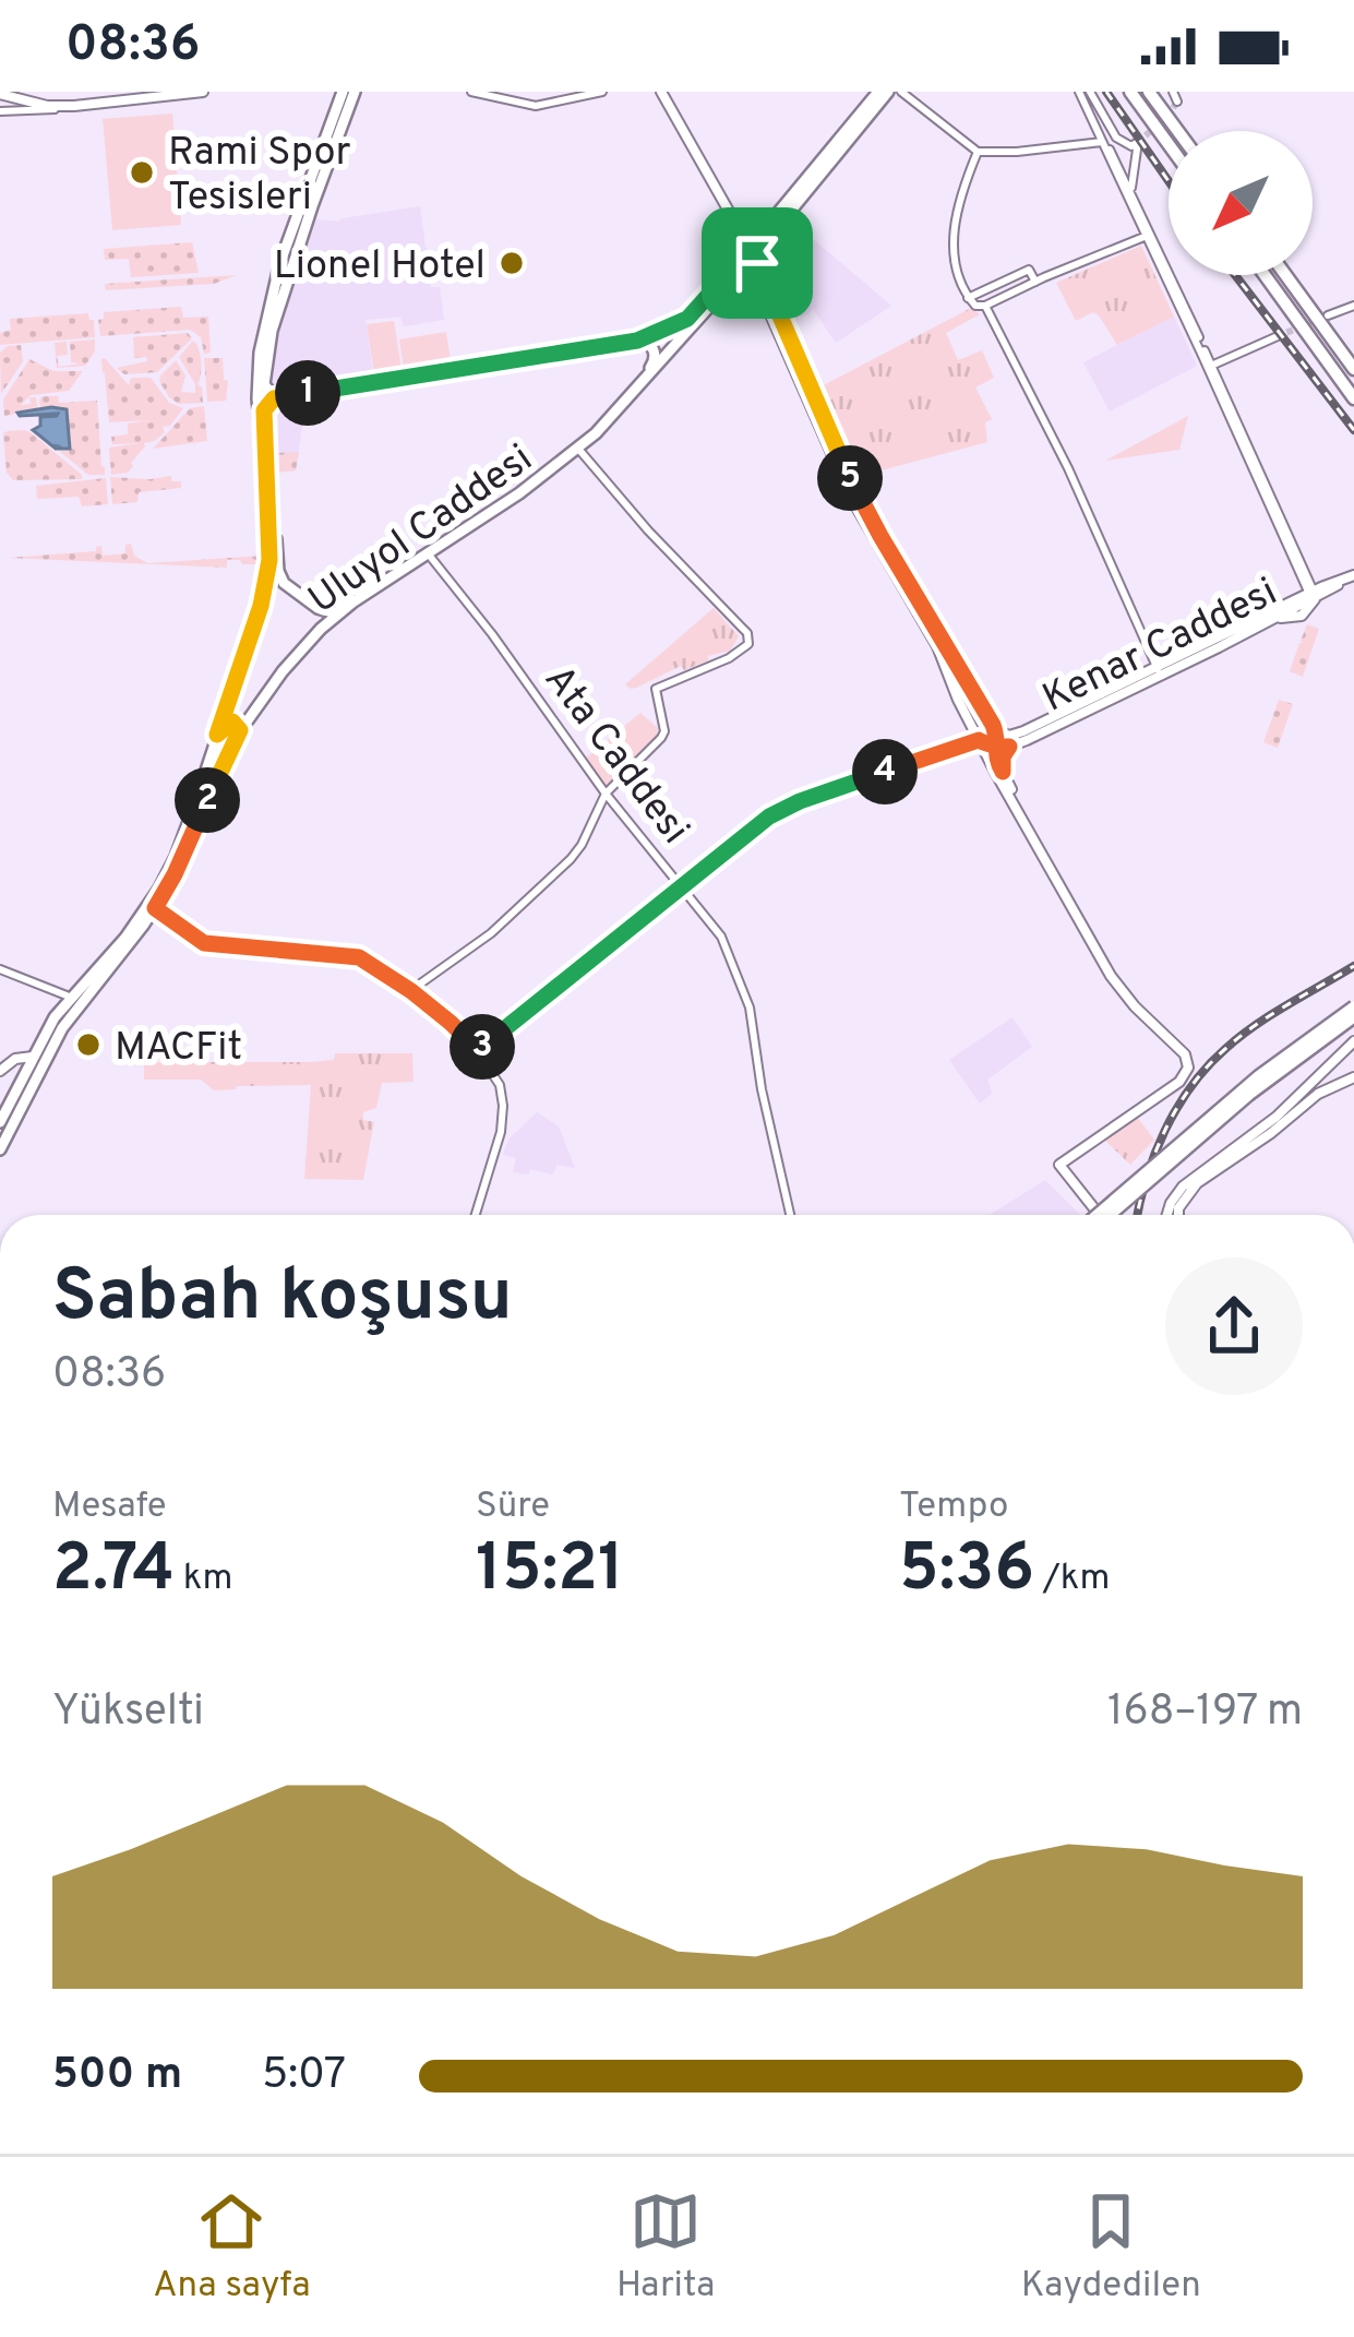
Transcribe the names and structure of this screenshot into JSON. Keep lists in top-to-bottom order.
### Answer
{
  "streets": {
    "main road": ["Uluyol Caddesi", "Kenar Caddesi"],
    "street": ["Ata Caddesi"]
  },
  "crossings": [
    ["Uluyol Caddesi", "Ata Caddesi"]
  ],
  "places": ["Rami Spor Tesisleri", "Lionel Hotel", "MACFit"],
  "north": "bottom left",
  "page": {
    "status": "08:36",
    "pins": [
      "1",
      "5",
      "4",
      "2",
      "3"
    ],
    "heading": ["Sabah koşusu", "08:36"],
    "stats": [
      ["Mesafe", "2.74 km"],
      ["Süre", "15:21"],
      ["Tempo", "5:36 /km"]
    ],
    "chart": ["Yükselti", "168–197 m"],
    "list": [
      {
        "name": "500 m",
        "note": "5:07"
      }
    ],
    "tabs": ["Ana sayfa", "Harita", "Kaydedilen"]
  }
}
